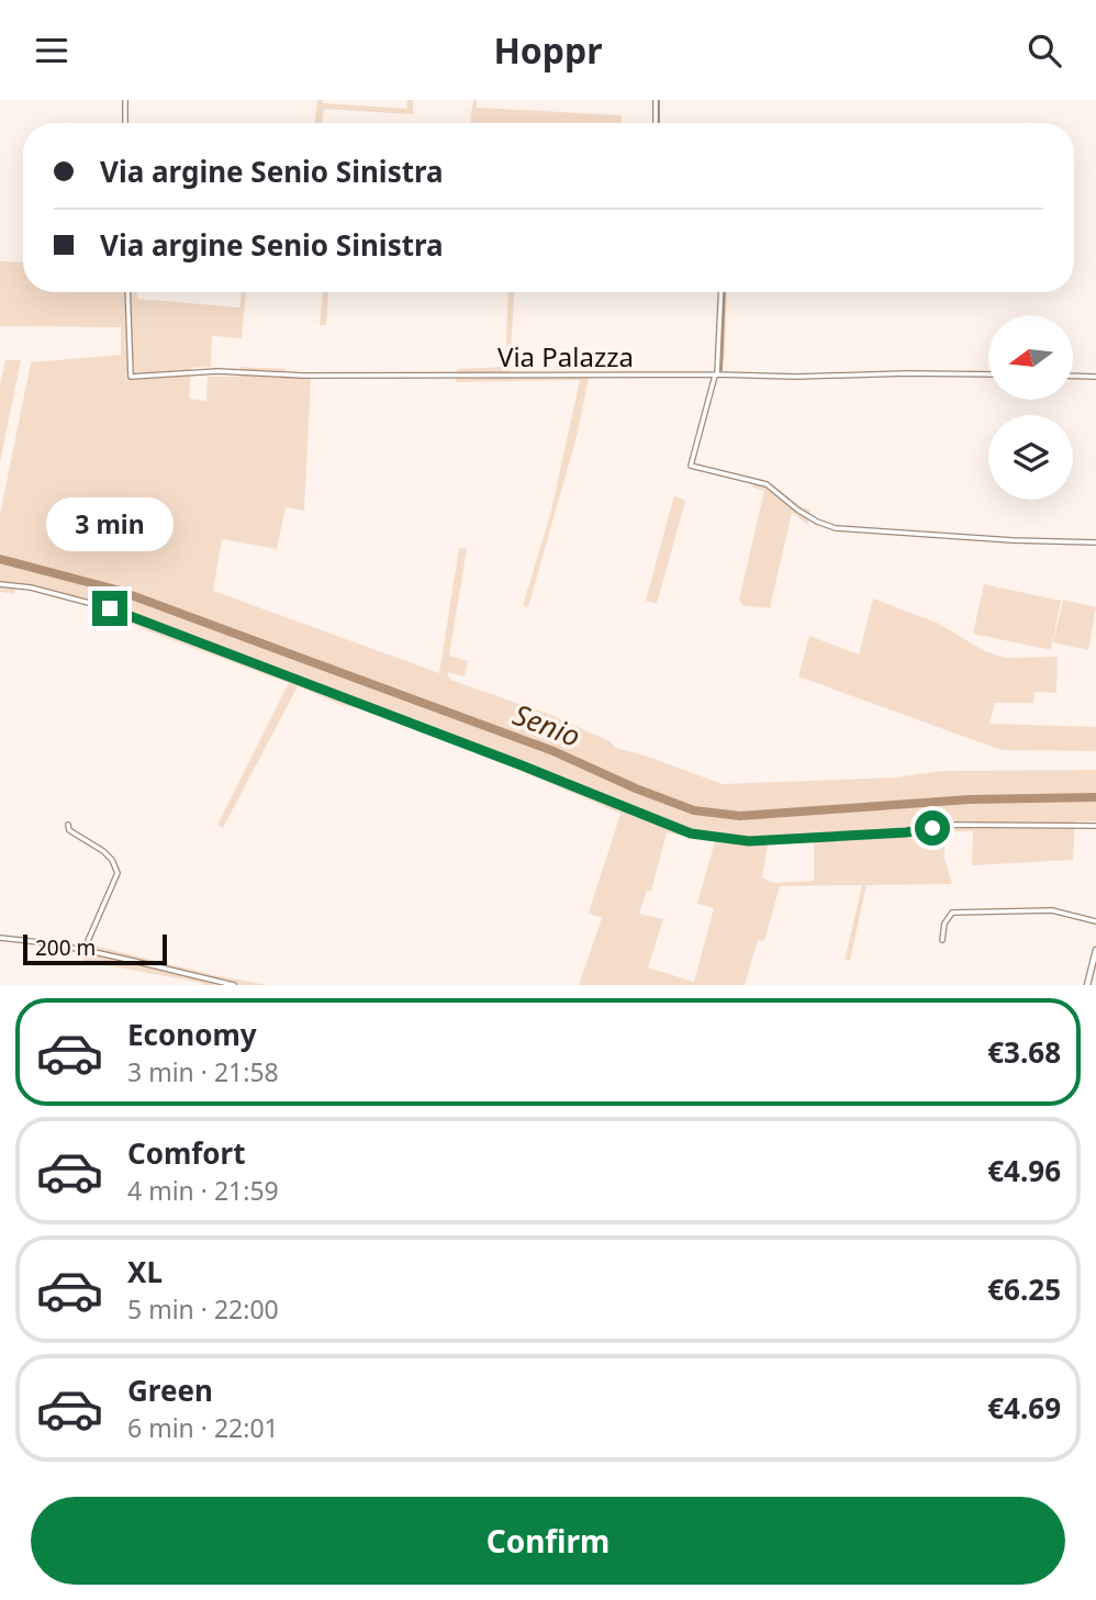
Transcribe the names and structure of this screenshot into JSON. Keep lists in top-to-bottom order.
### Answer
{
  "streets": {
    "street": ["Via Palazza"]
  },
  "water": ["Senio"],
  "scale_bar": "200 m",
  "north": "left",
  "page": {
    "header": "Hoppr",
    "banner": ["Via argine Senio Sinistra", "Via argine Senio Sinistra"],
    "bubble": "3 min",
    "scale": "200 m",
    "list": [
      {
        "name": "Economy",
        "note": "3 min · 21:58",
        "value": "€3.68"
      },
      {
        "name": "Comfort",
        "note": "4 min · 21:59",
        "value": "€4.96"
      },
      {
        "name": "XL",
        "note": "5 min · 22:00",
        "value": "€6.25"
      },
      {
        "name": "Green",
        "note": "6 min · 22:01",
        "value": "€4.69"
      }
    ],
    "buttons": "Confirm"
  }
}
